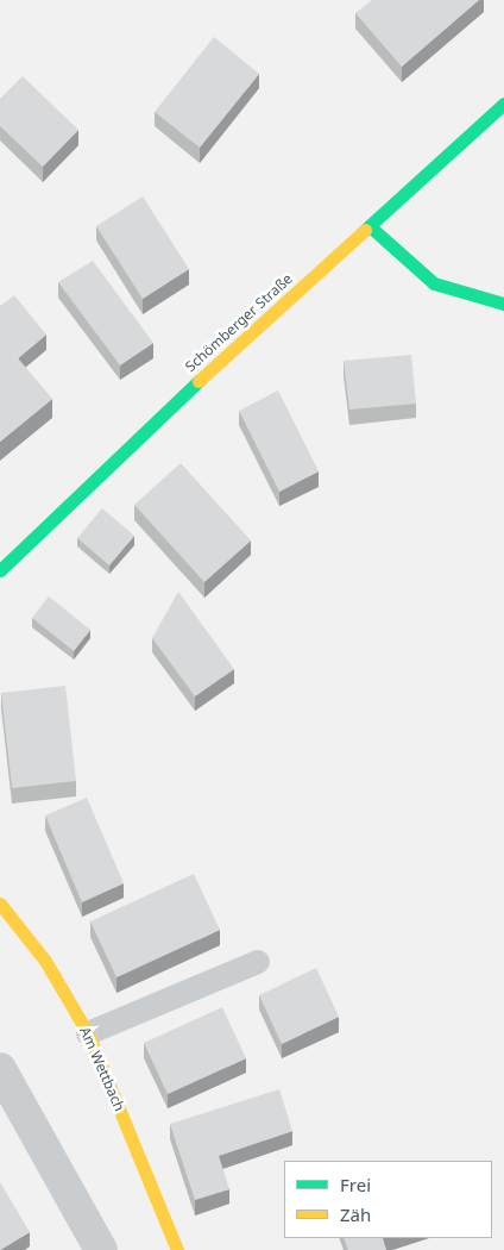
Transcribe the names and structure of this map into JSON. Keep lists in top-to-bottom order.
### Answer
{
  "streets": {
    "main road": ["Schömberger Straße", "Am Wettbach"]
  },
  "legend": ["Frei", "Zäh"]
}
